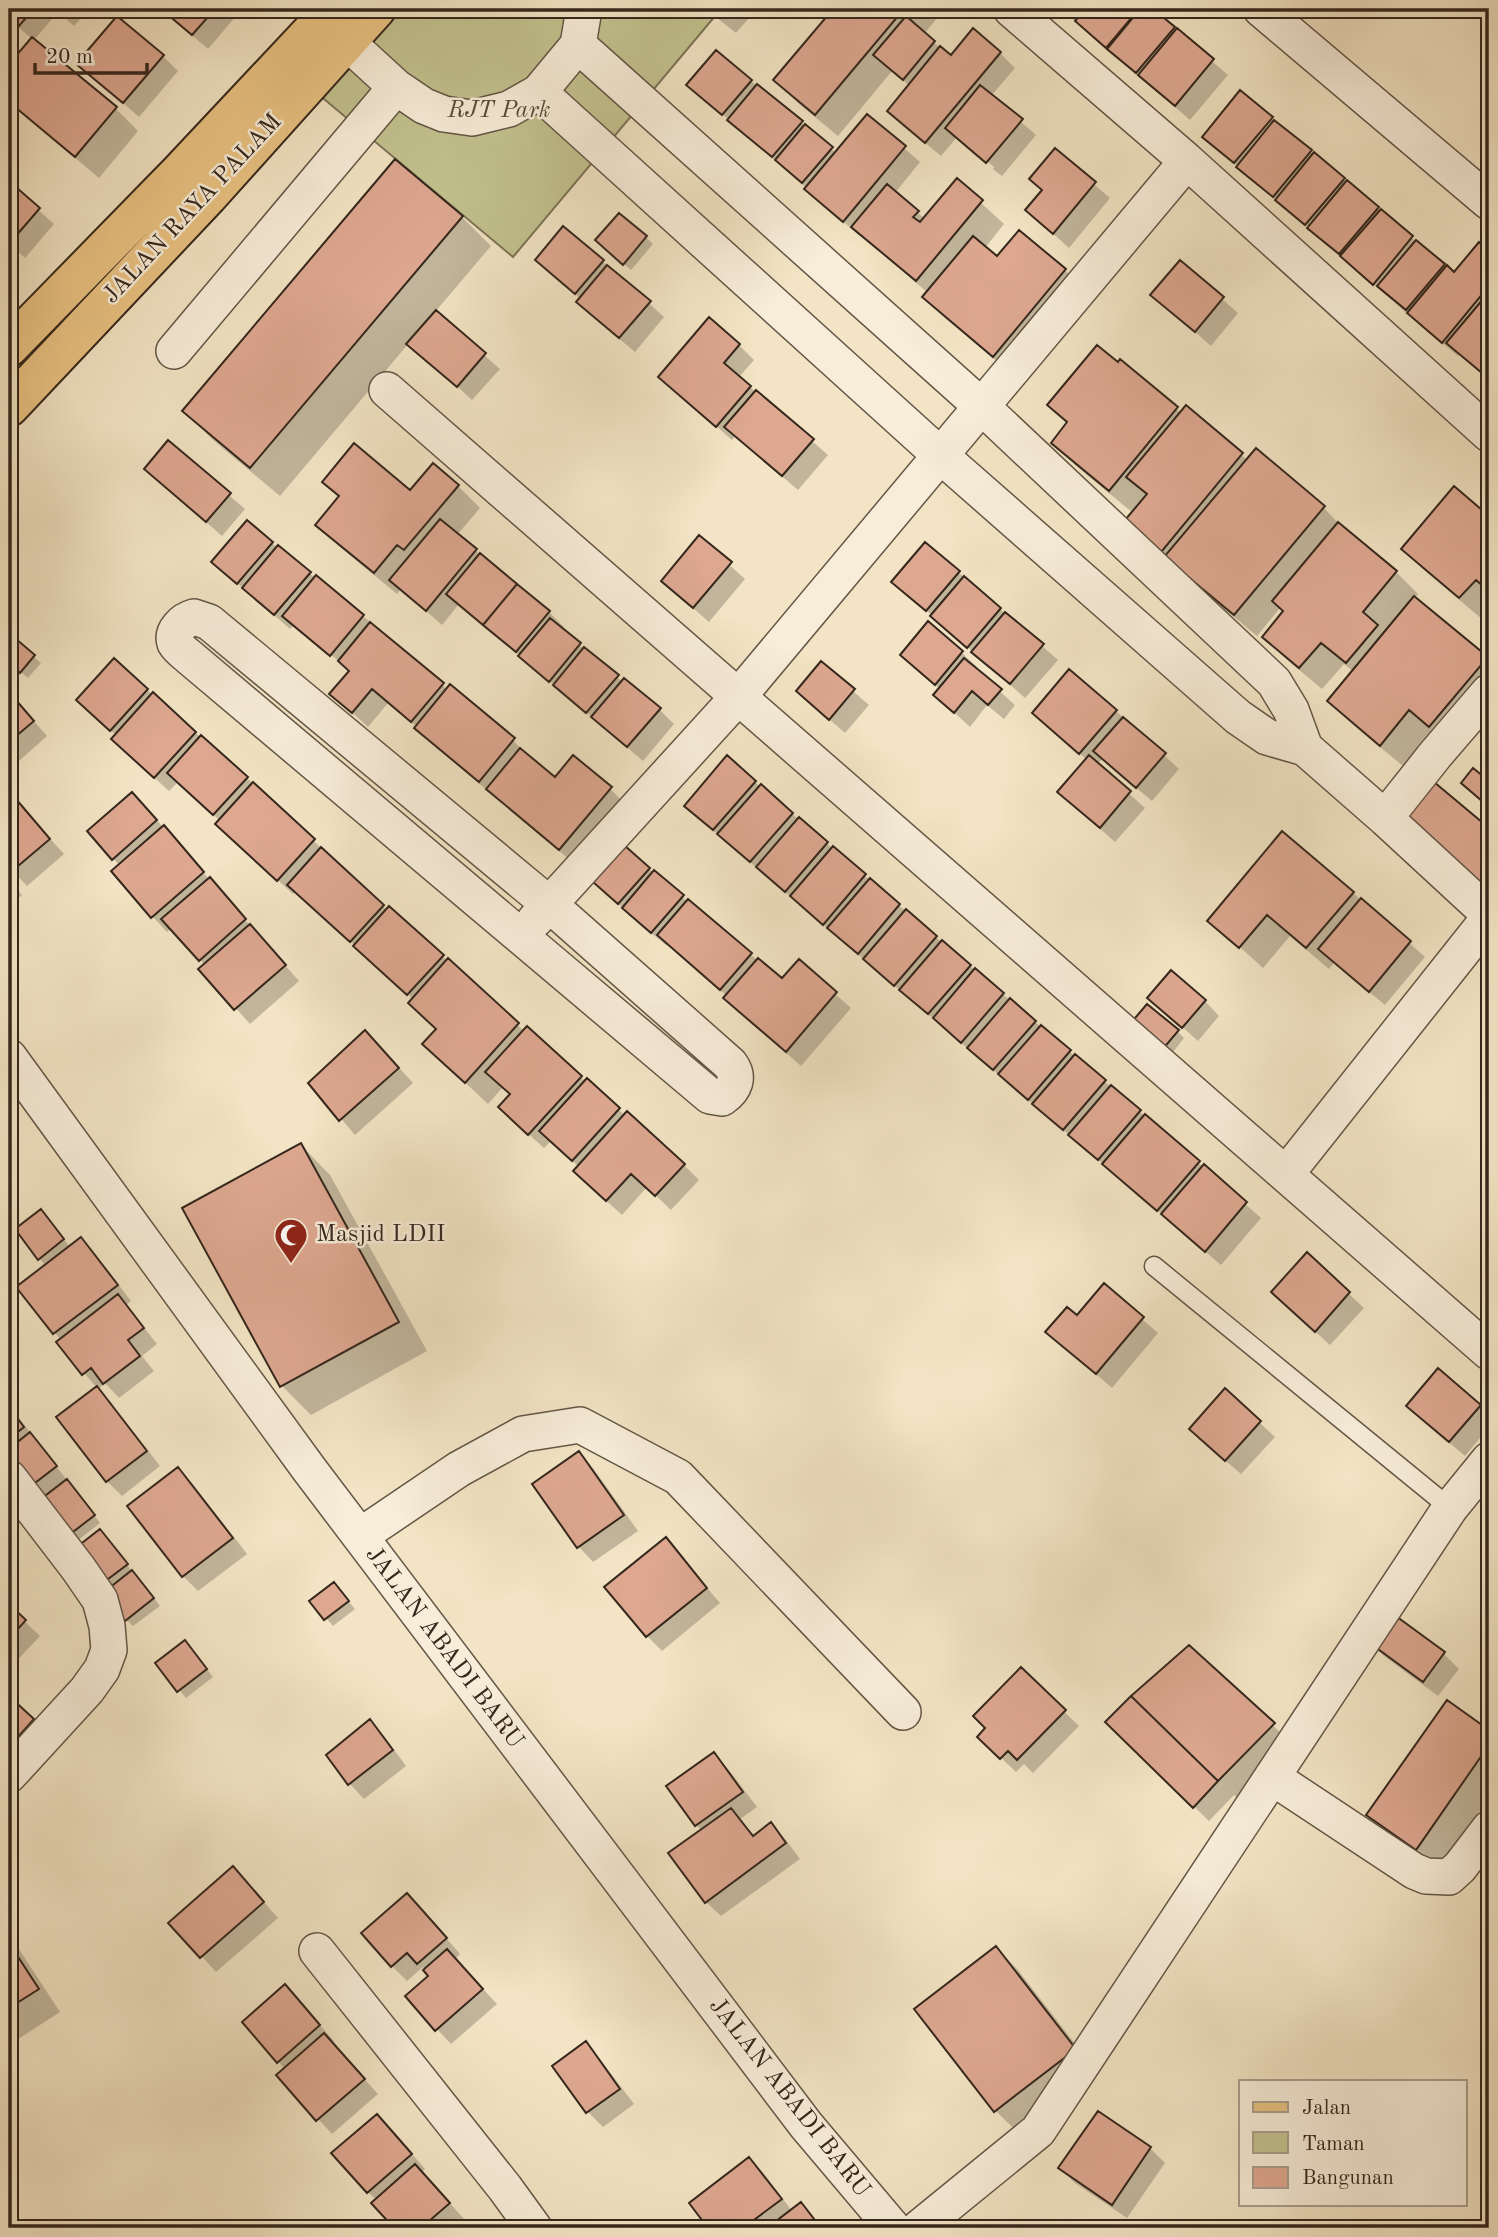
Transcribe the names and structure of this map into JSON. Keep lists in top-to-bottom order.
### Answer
{
  "streets": {
    "main road": ["JALAN RAYA PALAM"],
    "street": ["JALAN ABADI BARU"]
  },
  "parks": ["RJT Park"],
  "places": {
    "mosque": ["Masjid LDII"]
  },
  "legend": ["Jalan", "Taman", "Bangunan"],
  "scale_bar": "20 m"
}
